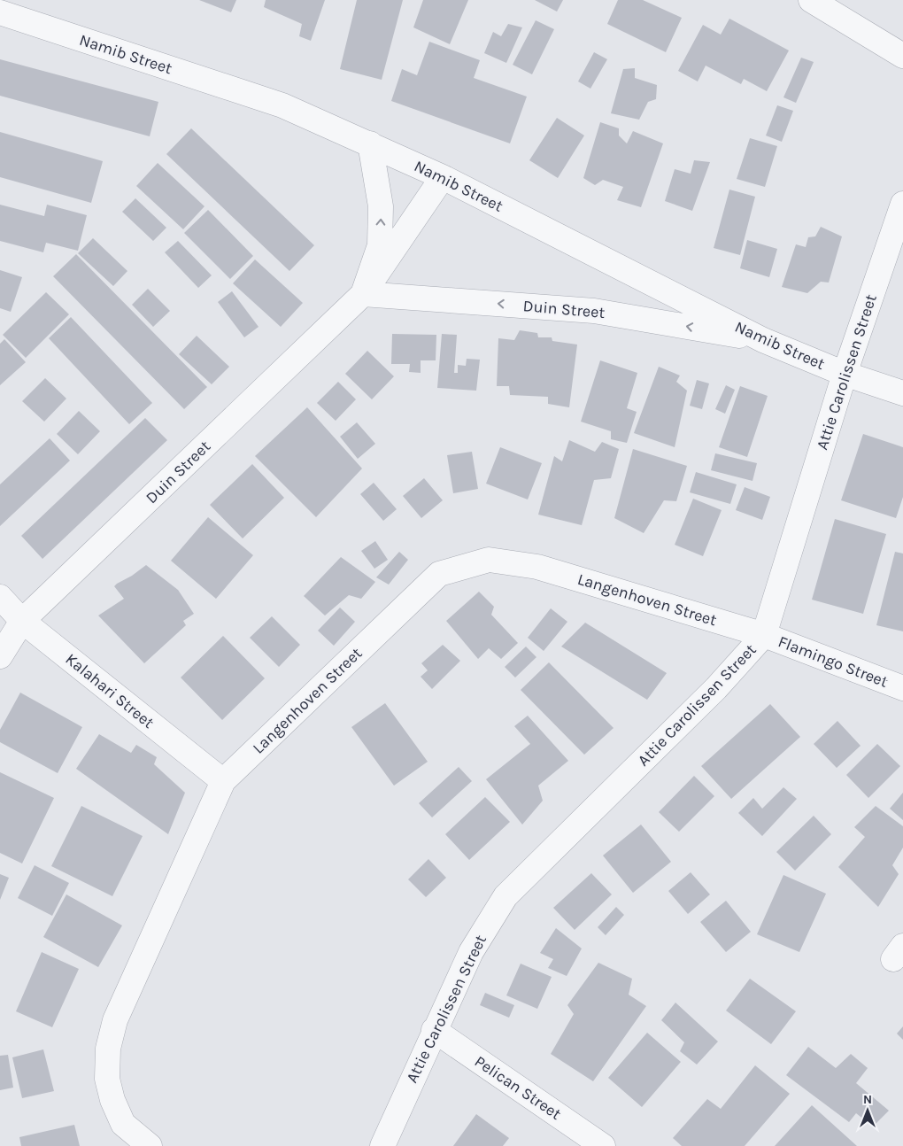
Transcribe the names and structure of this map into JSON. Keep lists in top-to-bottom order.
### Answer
{
  "streets": {
    "street": [
      "Namib Street",
      "Duin Street",
      "Attie Carolissen Street",
      "Langenhoven Street",
      "Flamingo Street",
      "Kalahari Street",
      "Pelican Street"
    ]
  },
  "crossings": [
    ["Namib Street", "Duin Street"],
    ["Namib Street", "Attie Carolissen Street"],
    ["Duin Street", "Kalahari Street"],
    ["Attie Carolissen Street", "Langenhoven Street"],
    ["Attie Carolissen Street", "Flamingo Street"],
    ["Attie Carolissen Street", "Pelican Street"],
    ["Langenhoven Street", "Flamingo Street"],
    ["Langenhoven Street", "Kalahari Street"]
  ],
  "one_way": ["Duin Street"],
  "north": "top"
}
